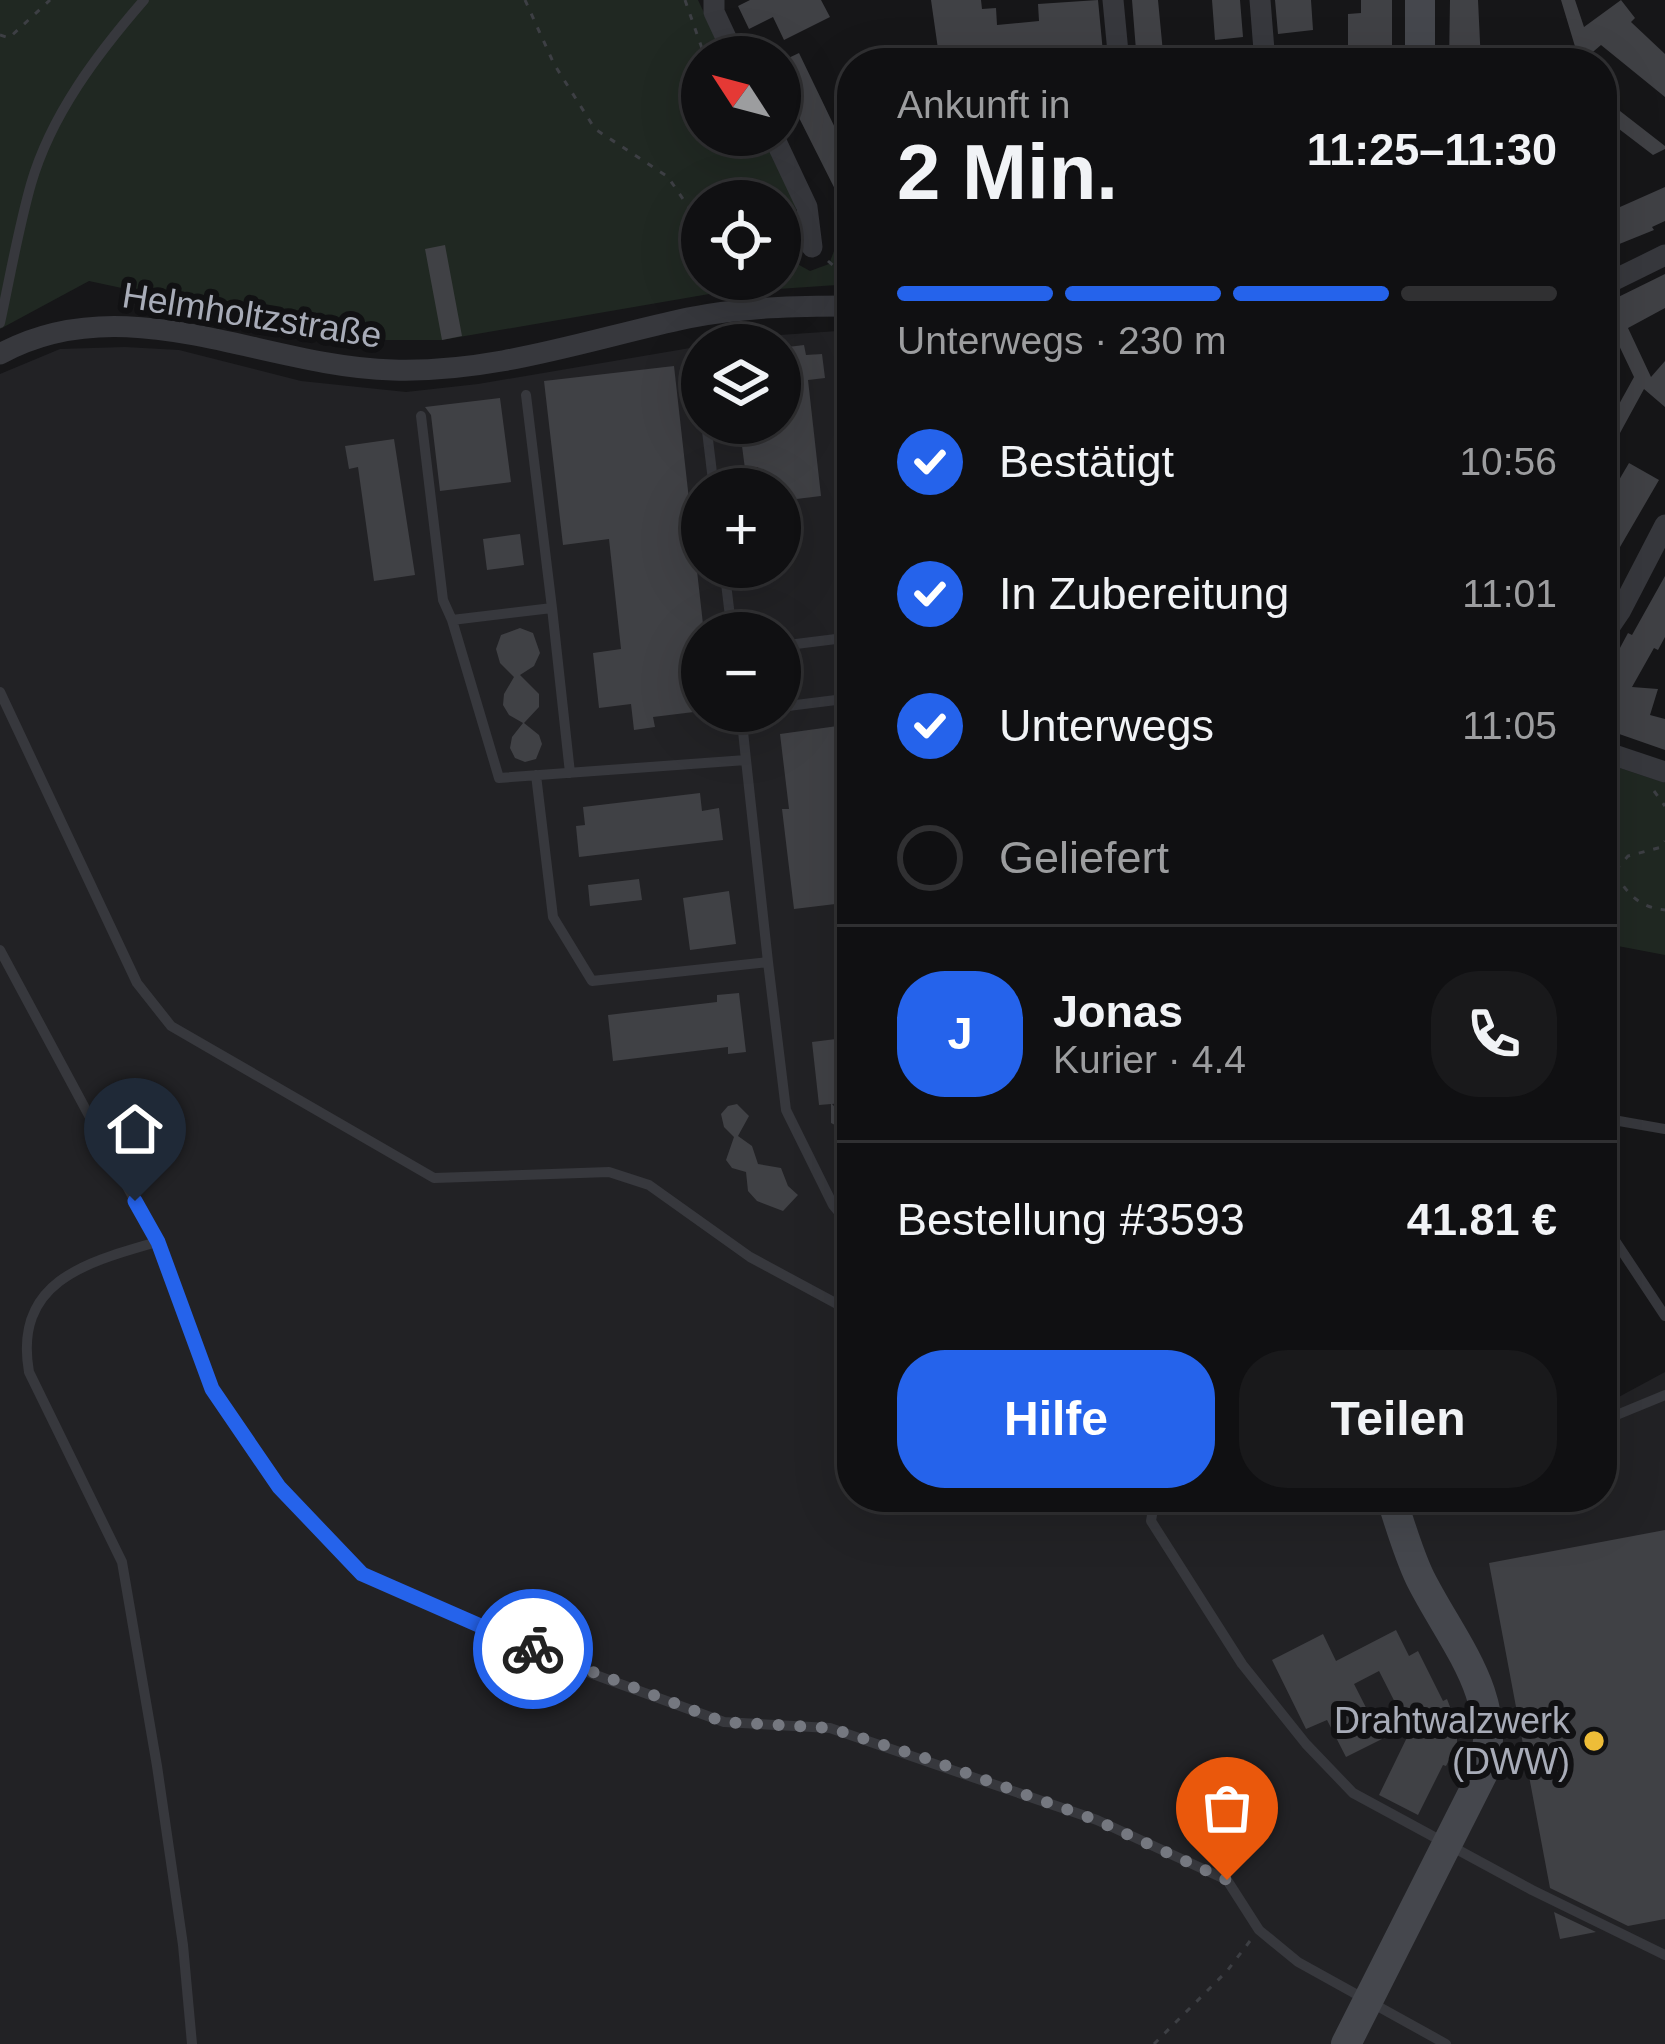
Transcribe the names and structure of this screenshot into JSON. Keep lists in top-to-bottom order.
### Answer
{
  "streets": {
    "street": ["Helmholtzstraße"]
  },
  "places": ["Drahtwalzwerk (DWW)"],
  "north": "top left",
  "page": {
    "map_buttons": ["+", "−"],
    "heading": ["2 Min.", "Ankunft in", "11:25–11:30"],
    "panel": [
      "Jonas",
      "Kurier · 4.4",
      "Bestellung #3593",
      "41.81 €"
    ],
    "bar": "Unterwegs · 230 m",
    "list": [
      ["Bestätigt", "10:56"],
      ["In Zubereitung", "11:01"],
      ["Unterwegs", "11:05"],
      "Geliefert"
    ],
    "round": "J",
    "buttons": ["Hilfe", "Teilen"]
  }
}
